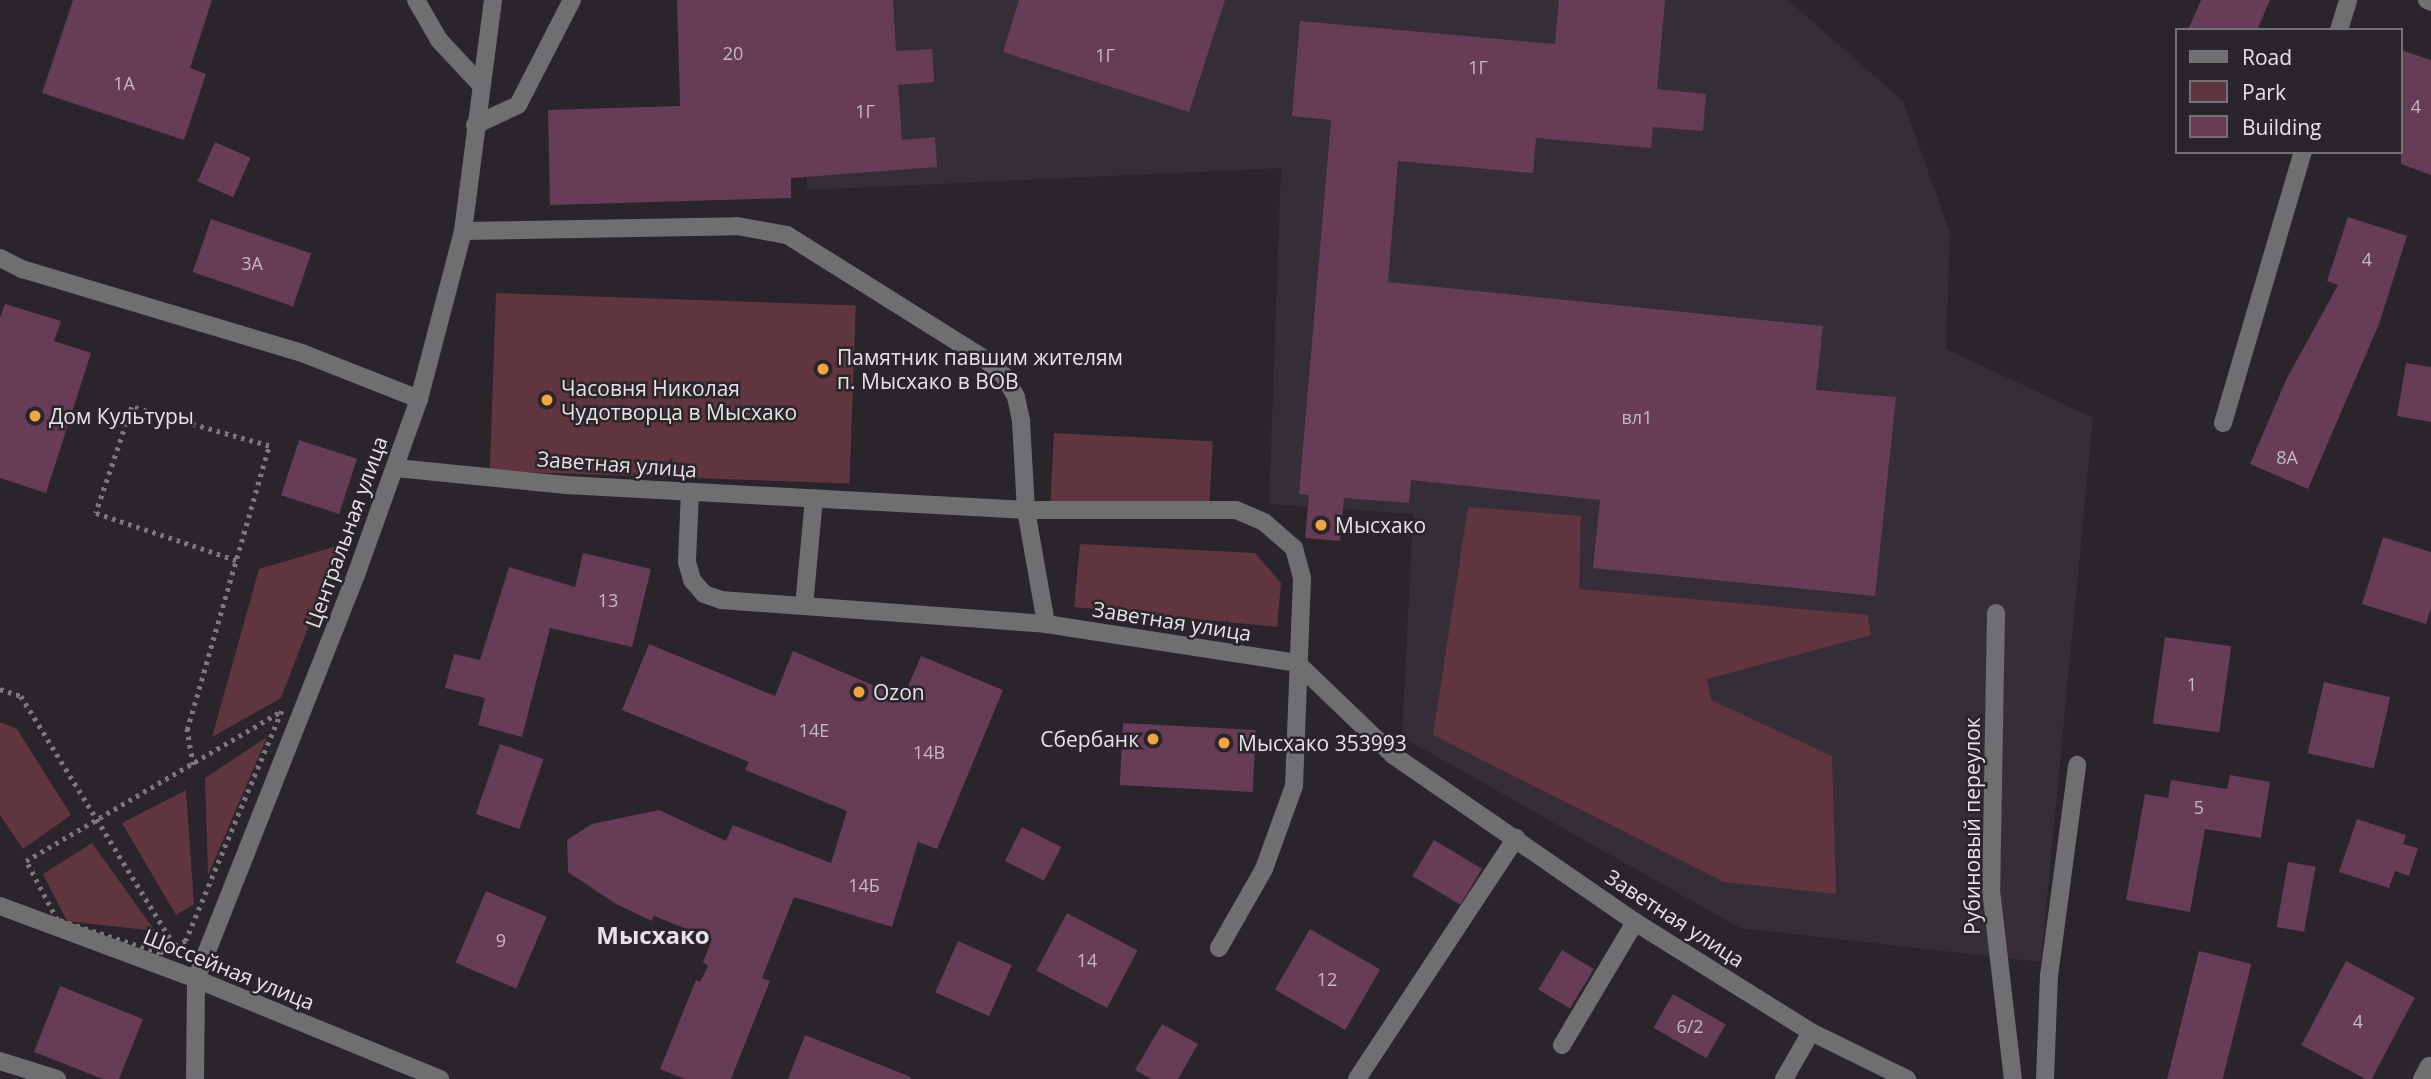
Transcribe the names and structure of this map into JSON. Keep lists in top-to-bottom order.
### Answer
{
  "streets": {
    "street": [
      "Заветная улица",
      "Центральная улица",
      "Рубиновый переулок",
      "Шоссейная улица"
    ]
  },
  "crossings": [
    ["Заветная улица", "Центральная улица"],
    ["Центральная улица", "Шоссейная улица"]
  ],
  "districts": ["Мысхако"],
  "places": [
    "Памятник павшим жителям п. Мысхако в ВОВ",
    "Часовня Николая Чудотворца в Мысхако",
    "Дом Культуры",
    "Мысхако",
    "Ozon",
    "Сбербанк",
    "Мысхако 353993"
  ],
  "house_numbers": [
    "20",
    "1Г",
    "1Г",
    "1А",
    "4",
    "1Г",
    "4",
    "3А",
    "вл1",
    "8А",
    "13",
    "1",
    "14Е",
    "14В",
    "5",
    "14Б",
    "9",
    "14",
    "12",
    "4",
    "6/2"
  ],
  "legend": ["Road", "Park", "Building"]
}
